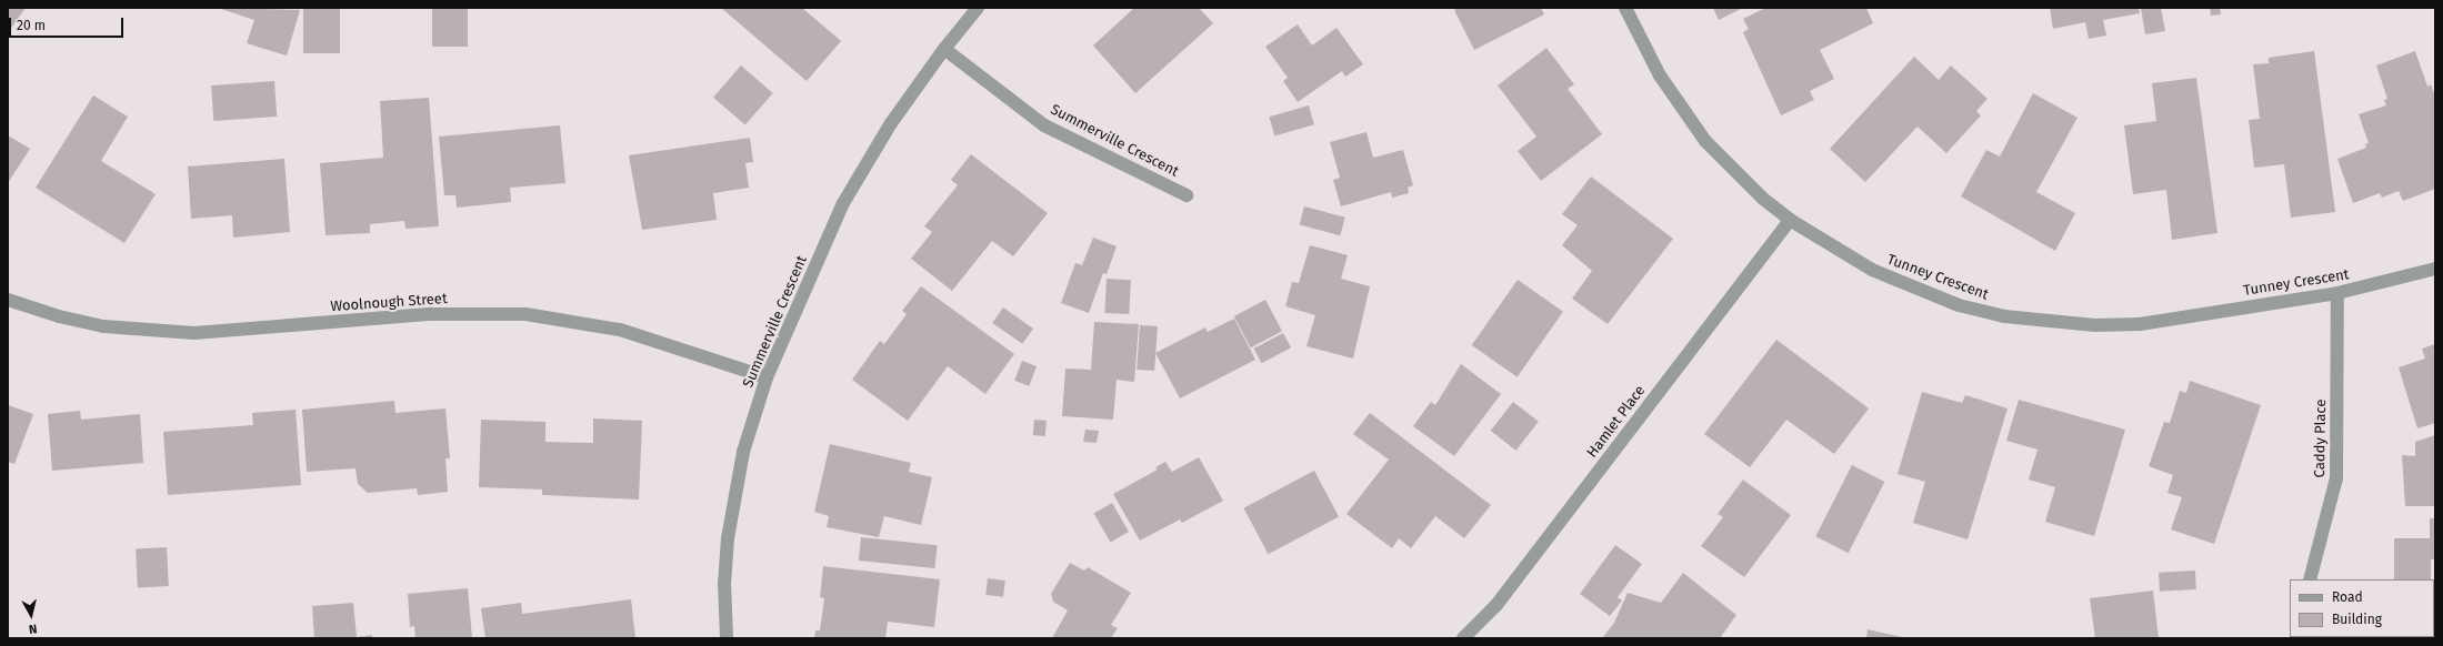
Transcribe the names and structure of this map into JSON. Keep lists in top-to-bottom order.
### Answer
{
  "streets": {
    "street": [
      "Summerville Crescent",
      "Tunney Crescent",
      "Woolnough Street",
      "Hamlet Place",
      "Caddy Place"
    ]
  },
  "crossings": [
    ["Summerville Crescent", "Woolnough Street"],
    ["Tunney Crescent", "Hamlet Place"],
    ["Tunney Crescent", "Caddy Place"]
  ],
  "legend": ["Road", "Building"],
  "scale_bar": "20 m",
  "north": "bottom"
}
